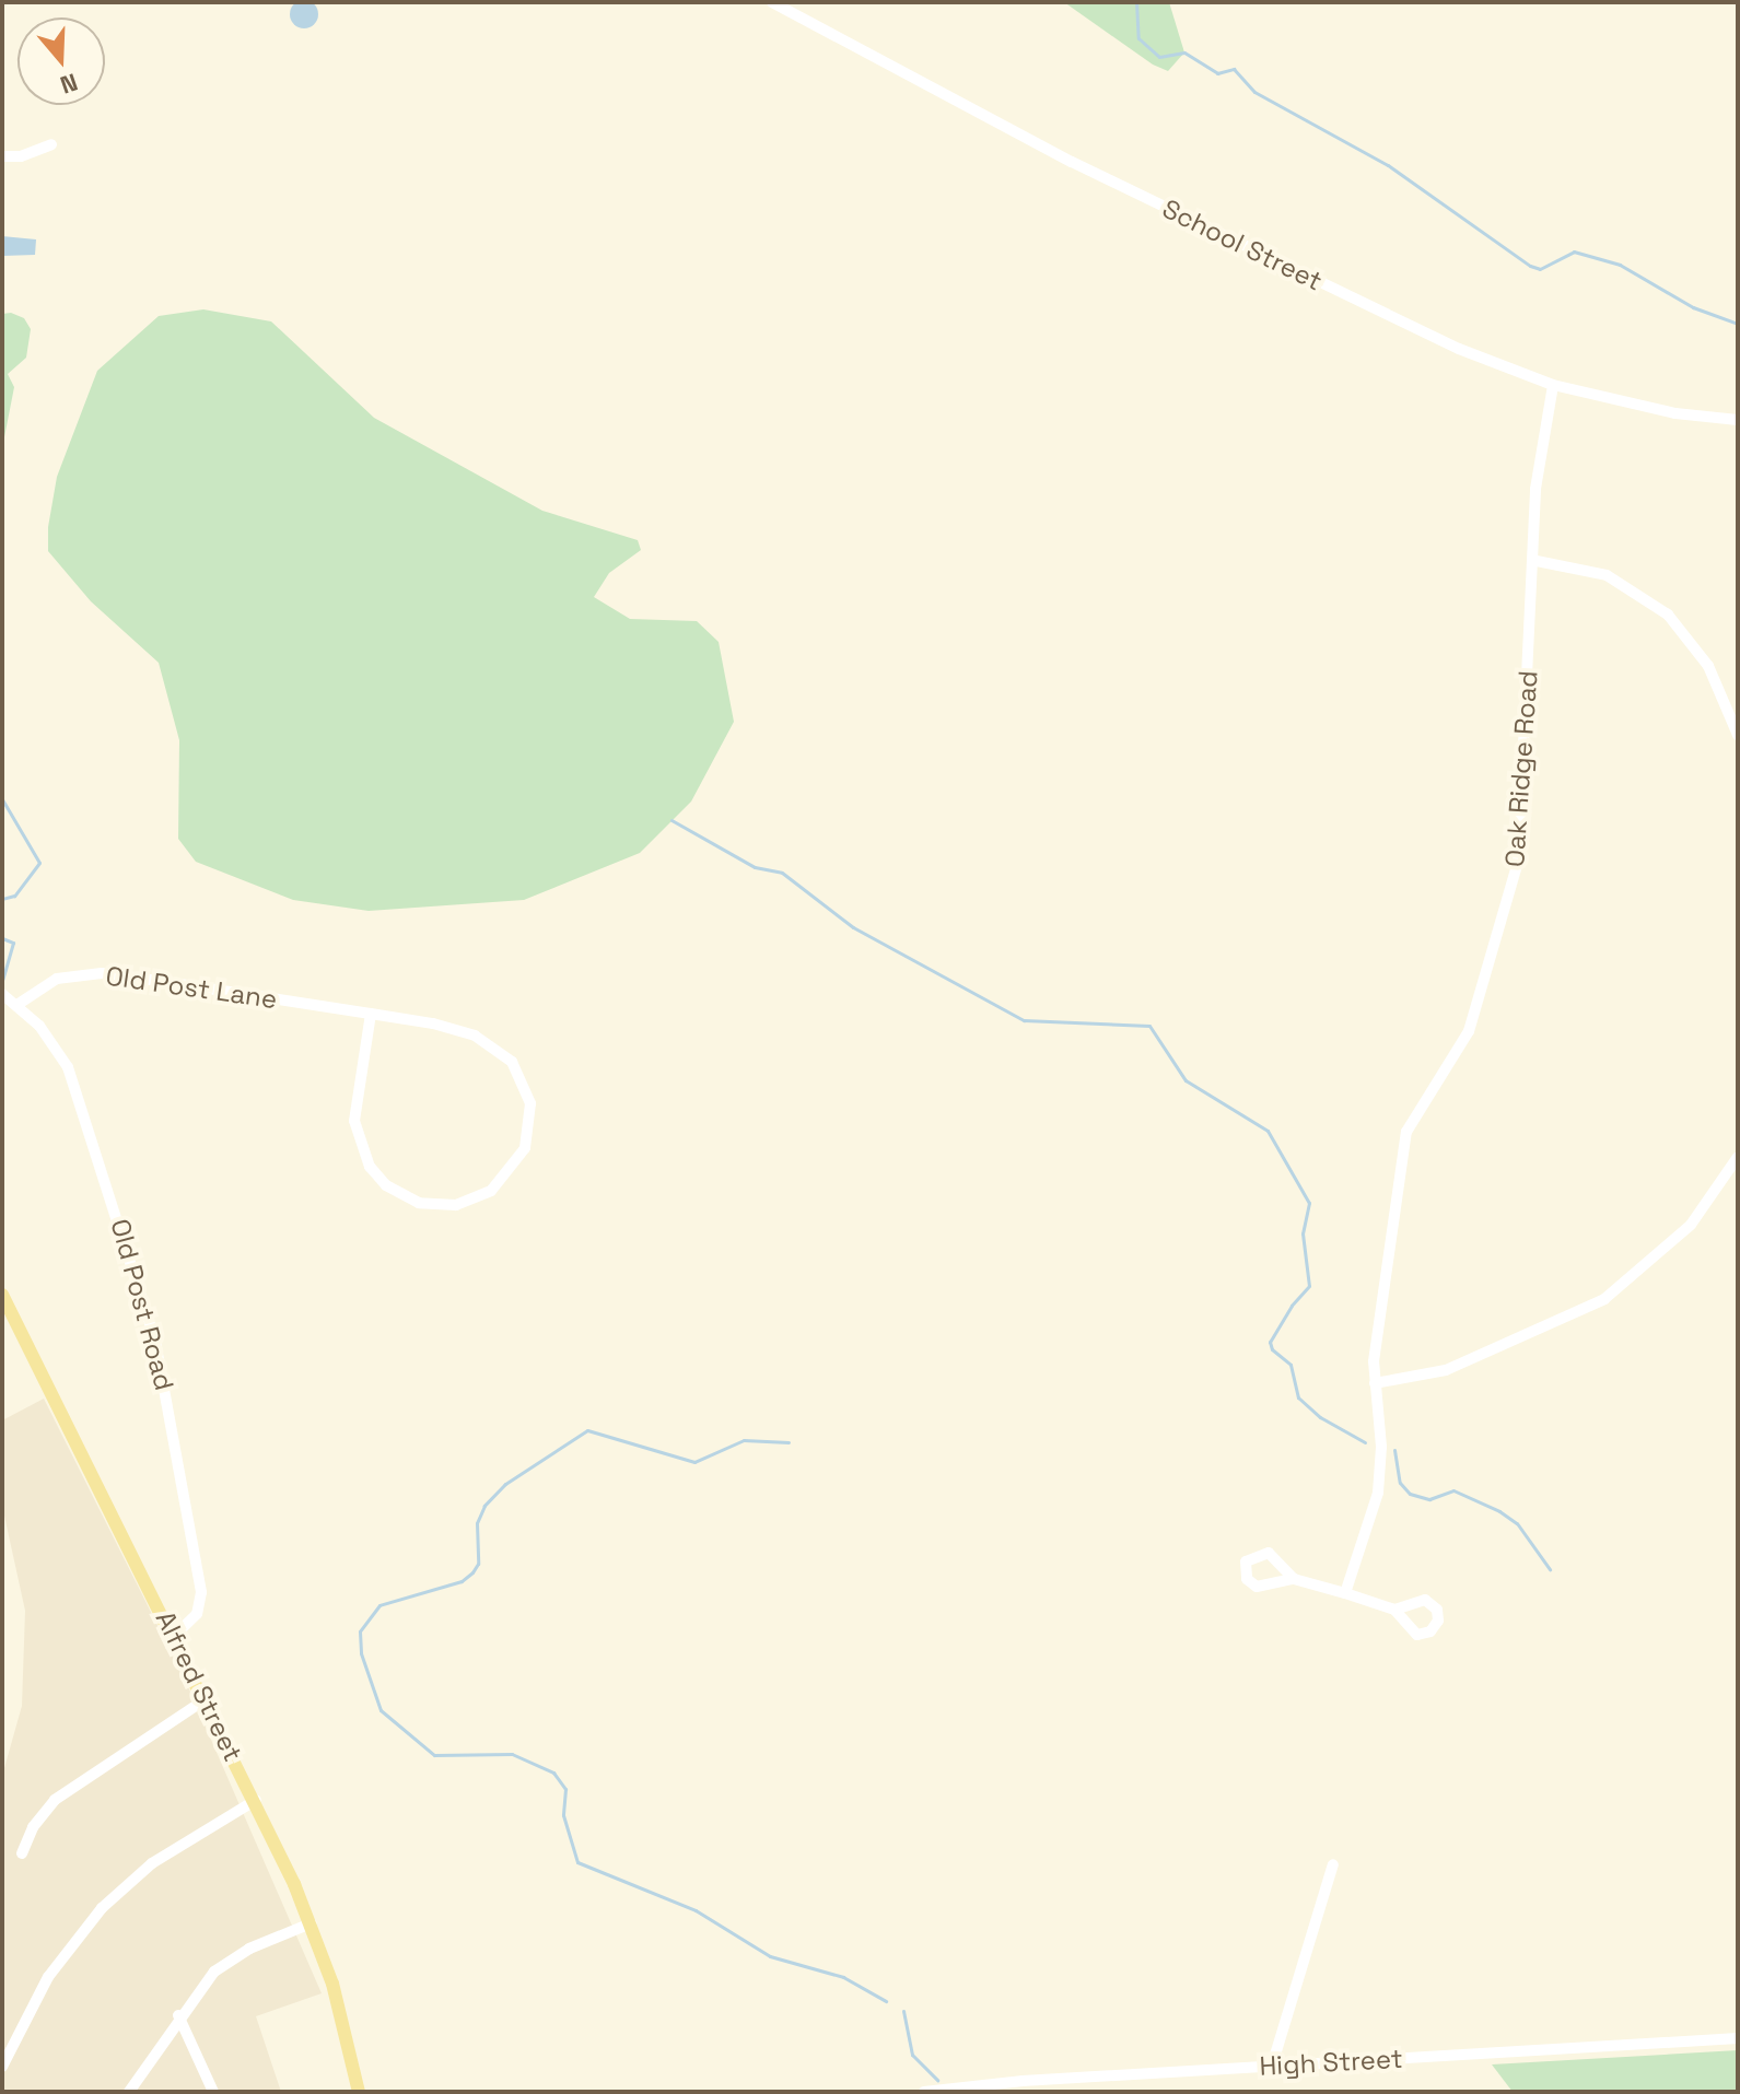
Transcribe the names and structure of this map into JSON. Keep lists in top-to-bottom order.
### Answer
{
  "streets": {
    "main road": ["Alfred Street"],
    "street": [
      "School Street",
      "Oak Ridge Road",
      "Old Post Lane",
      "Old Post Road",
      "High Street"
    ]
  },
  "crossings": [
    ["School Street", "Oak Ridge Road"],
    ["Old Post Lane", "Old Post Road"],
    ["Old Post Road", "Alfred Street"]
  ],
  "north": "bottom"
}
